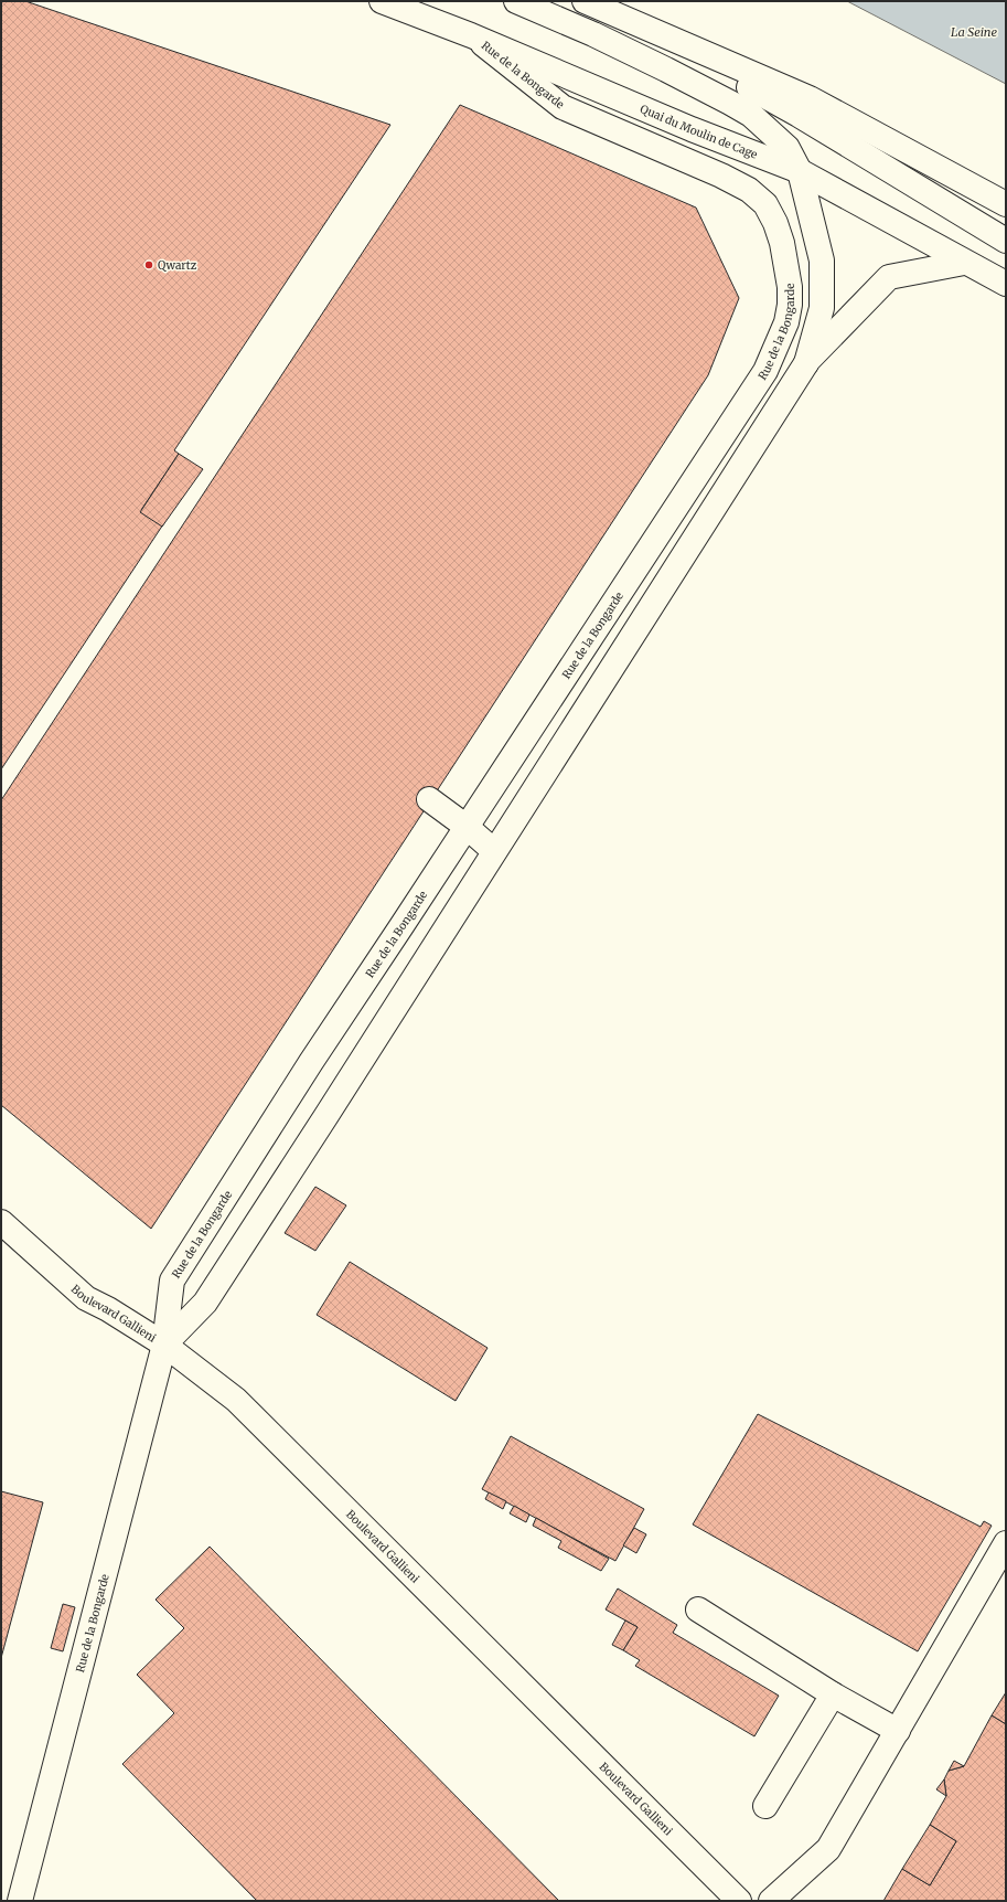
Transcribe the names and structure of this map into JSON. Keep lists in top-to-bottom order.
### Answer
{
  "streets": {
    "street": ["Rue de la Bongarde", "Quai du Moulin de Cage", "Boulevard Gallieni"]
  },
  "crossings": [
    ["Rue de la Bongarde", "Quai du Moulin de Cage"],
    ["Rue de la Bongarde", "Boulevard Gallieni"]
  ],
  "water": ["La Seine"],
  "places": ["Qwartz"]
}
